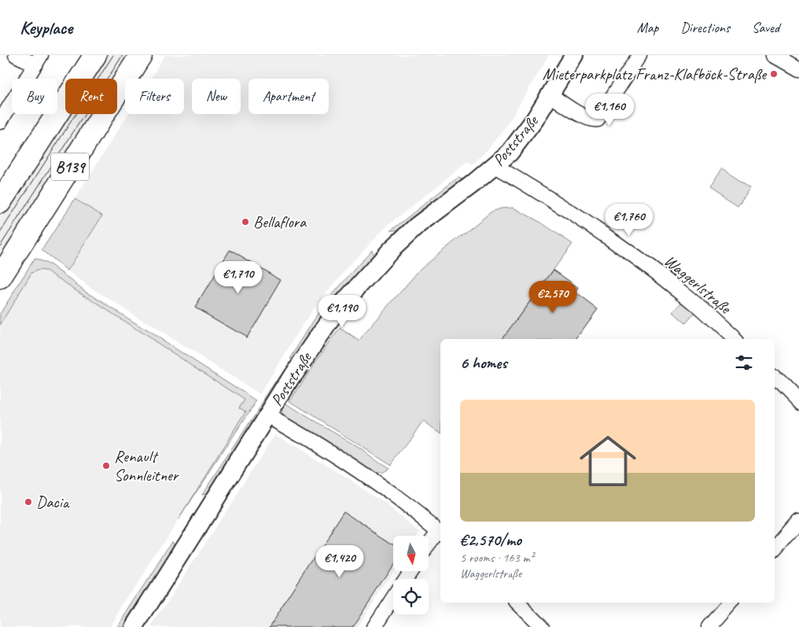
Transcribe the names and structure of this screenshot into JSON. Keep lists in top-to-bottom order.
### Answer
{
  "streets": {
    "main road": ["B139"],
    "street": ["Poststraße", "Waggerlstraße"]
  },
  "crossings": [
    ["Poststraße", "Waggerlstraße"]
  ],
  "places": [
    "Mieterparkplatz Franz-Klafböck-Straße",
    "Bellaflora",
    "Renault Sonnleitner",
    "Dacia"
  ],
  "north": "bottom",
  "page": {
    "header": "Keyplace",
    "nav": ["Map", "Directions", "Saved"],
    "chip": [
      "Buy",
      "Rent",
      "Filters",
      "New",
      "Apartment"
    ],
    "price": [
      "€1,160",
      "€1,760",
      "€1,710",
      "€2,570",
      "€1,190",
      "€1,420"
    ],
    "heading": "6 homes",
    "list": [
      {
        "name": "€2,570/mo",
        "note": "5 rooms · 163 m² · Waggerlstraße"
      }
    ]
  }
}
